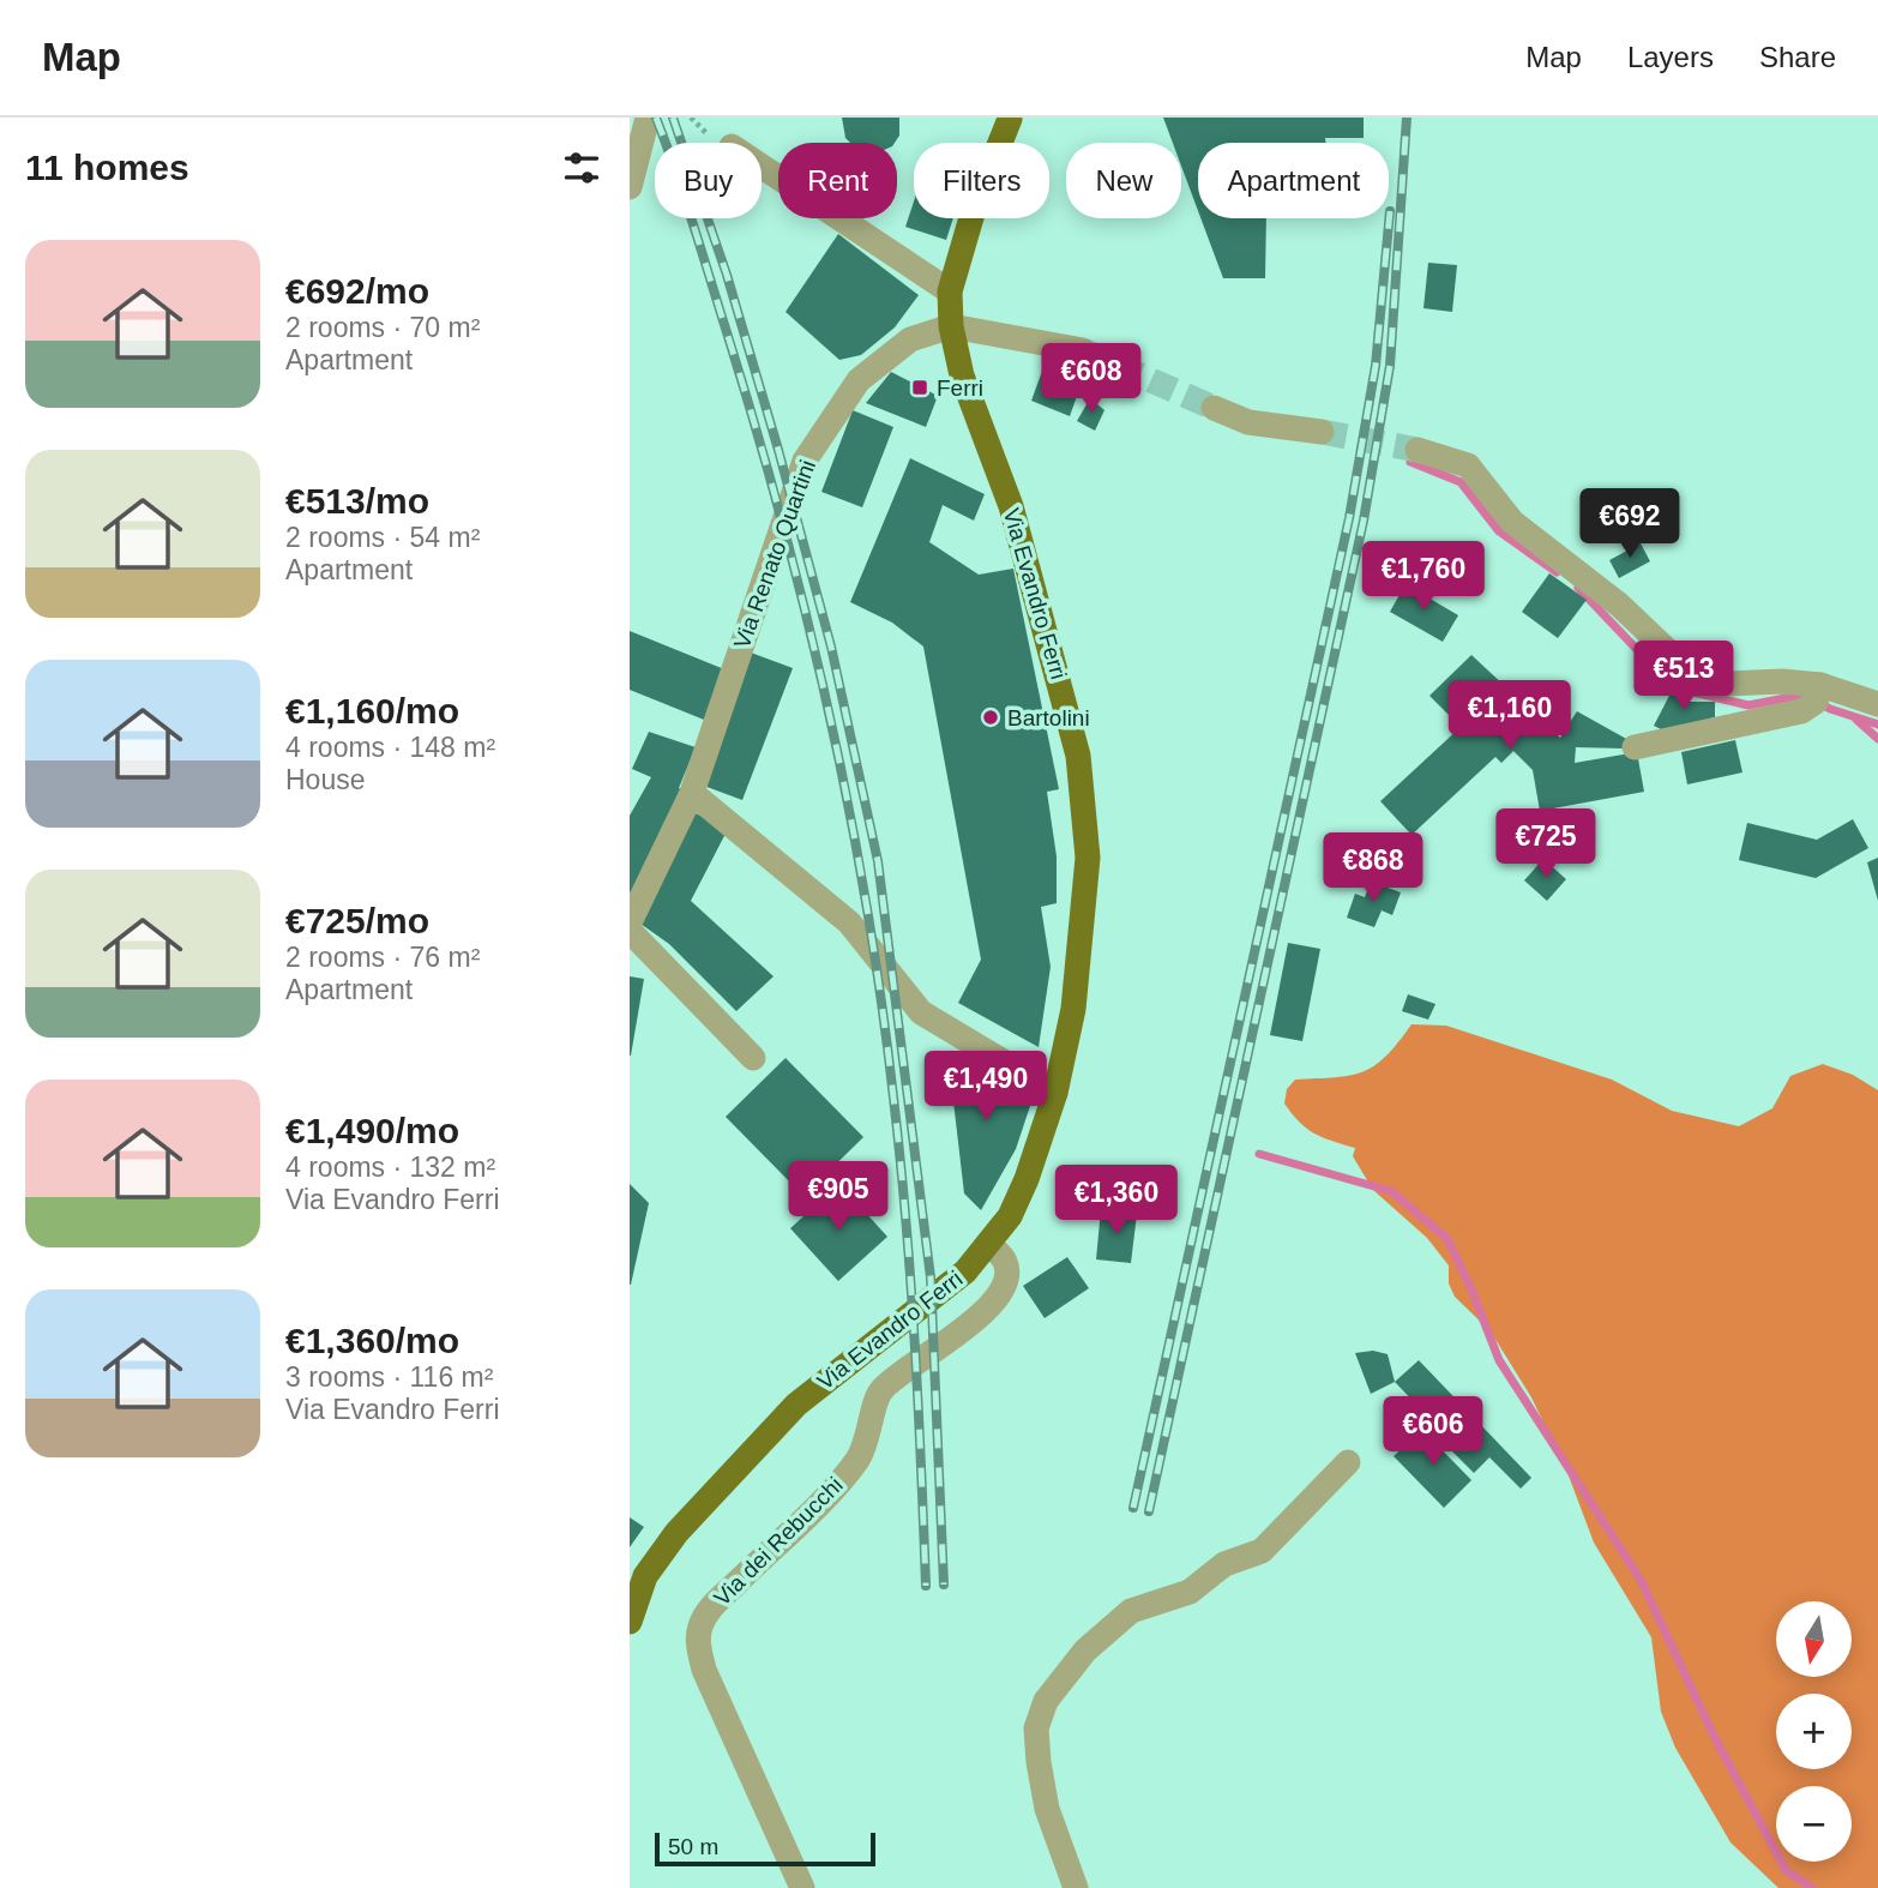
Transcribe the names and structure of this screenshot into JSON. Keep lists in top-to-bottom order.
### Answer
{
  "streets": {
    "main road": ["Via Evandro Ferri"],
    "street": ["Via Renato Quartini", "Via dei Rebucchi"]
  },
  "crossings": [
    ["Via Renato Quartini", "Via Evandro Ferri"],
    ["Via Evandro Ferri", "Via dei Rebucchi"]
  ],
  "places": {
    "transit": ["Ferri"],
    "other": ["Bartolini"]
  },
  "scale_bar": "50 m",
  "north": "bottom",
  "page": {
    "header": "Map",
    "nav": ["Map", "Layers", "Share"],
    "heading": "11 homes",
    "chip": [
      "Buy",
      "Rent",
      "Filters",
      "New",
      "Apartment"
    ],
    "list": [
      {
        "name": "€692/mo",
        "note": "2 rooms · 70 m² · Apartment"
      },
      {
        "name": "€513/mo",
        "note": "2 rooms · 54 m² · Apartment"
      },
      {
        "name": "€1,160/mo",
        "note": "4 rooms · 148 m² · House"
      },
      {
        "name": "€725/mo",
        "note": "2 rooms · 76 m² · Apartment"
      },
      {
        "name": "€1,490/mo",
        "note": "4 rooms · 132 m² · Via Evandro Ferri"
      },
      {
        "name": "€1,360/mo",
        "note": "3 rooms · 116 m² · Via Evandro Ferri"
      }
    ],
    "price": [
      "€608",
      "€692",
      "€1,760",
      "€513",
      "€1,160",
      "€725",
      "€868",
      "€1,490",
      "€905",
      "€1,360",
      "€606"
    ],
    "map_buttons": ["+", "−"],
    "scale": "50 m"
  }
}
